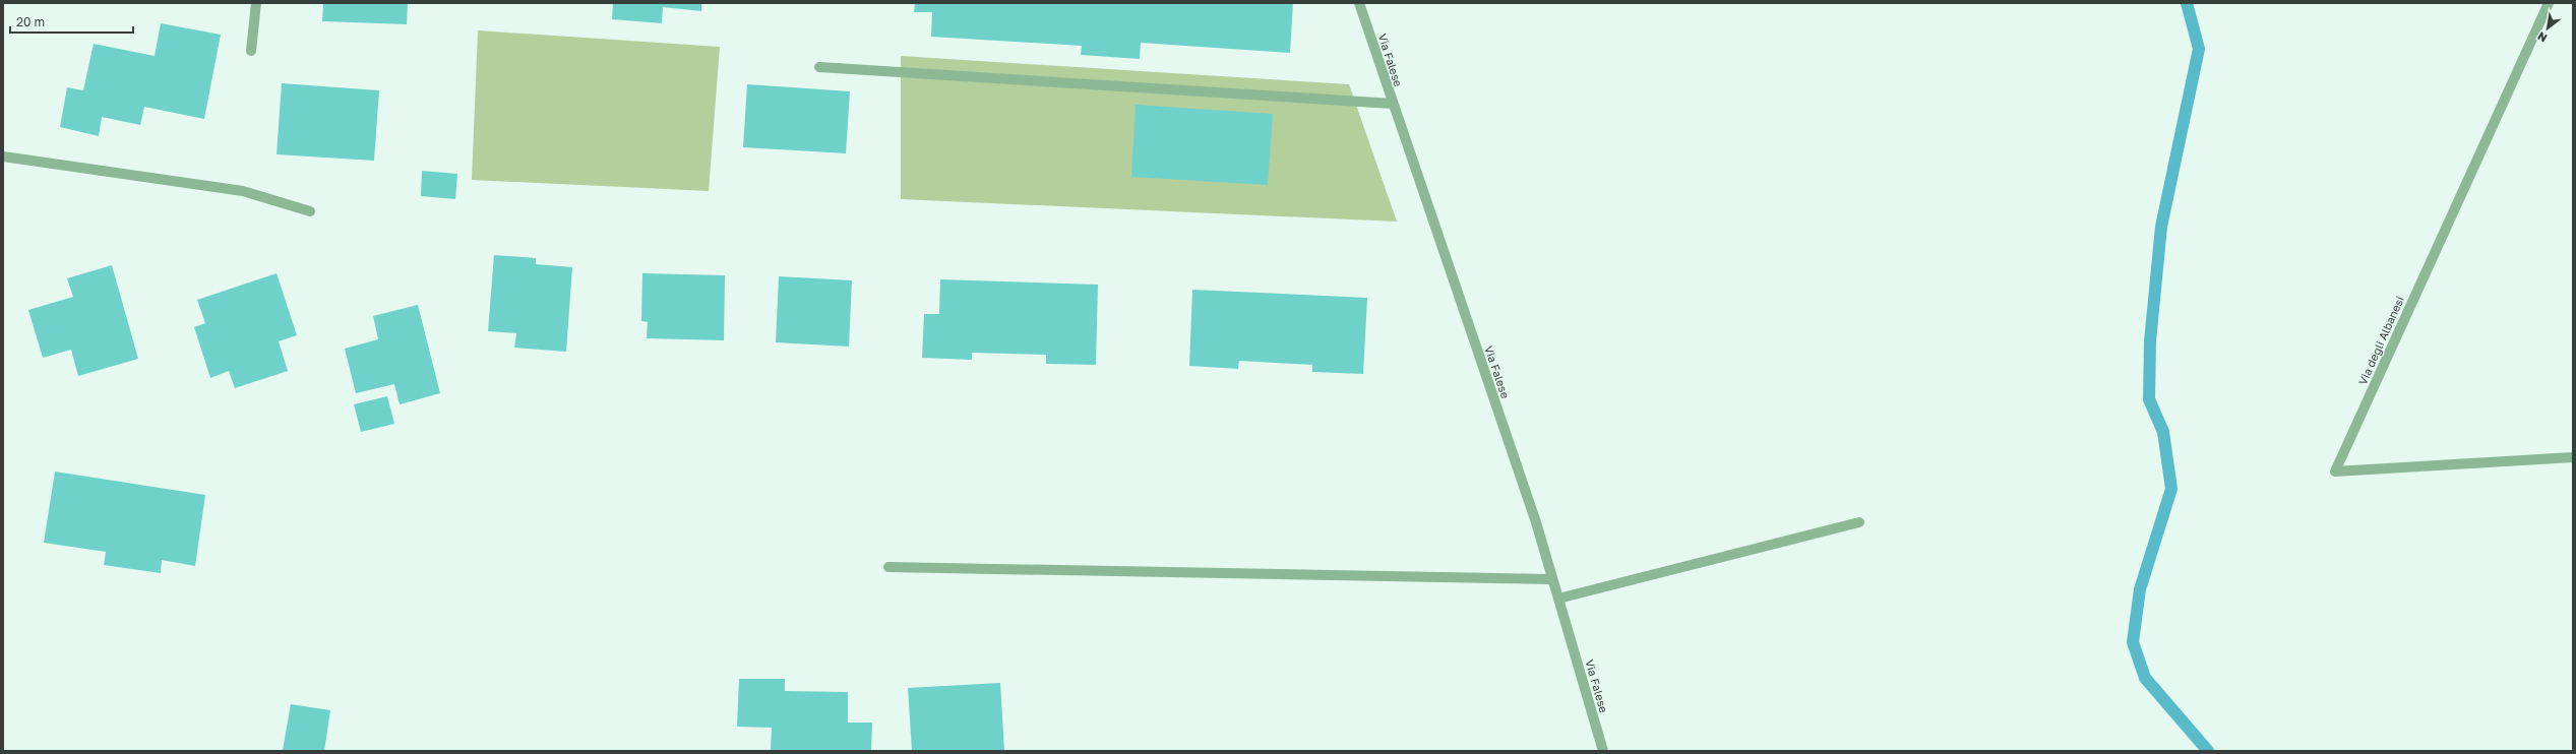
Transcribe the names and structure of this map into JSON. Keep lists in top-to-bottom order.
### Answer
{
  "streets": {
    "street": ["Via Falese", "Via degli Albanesi"]
  },
  "scale_bar": "20 m",
  "north": "bottom left"
}
